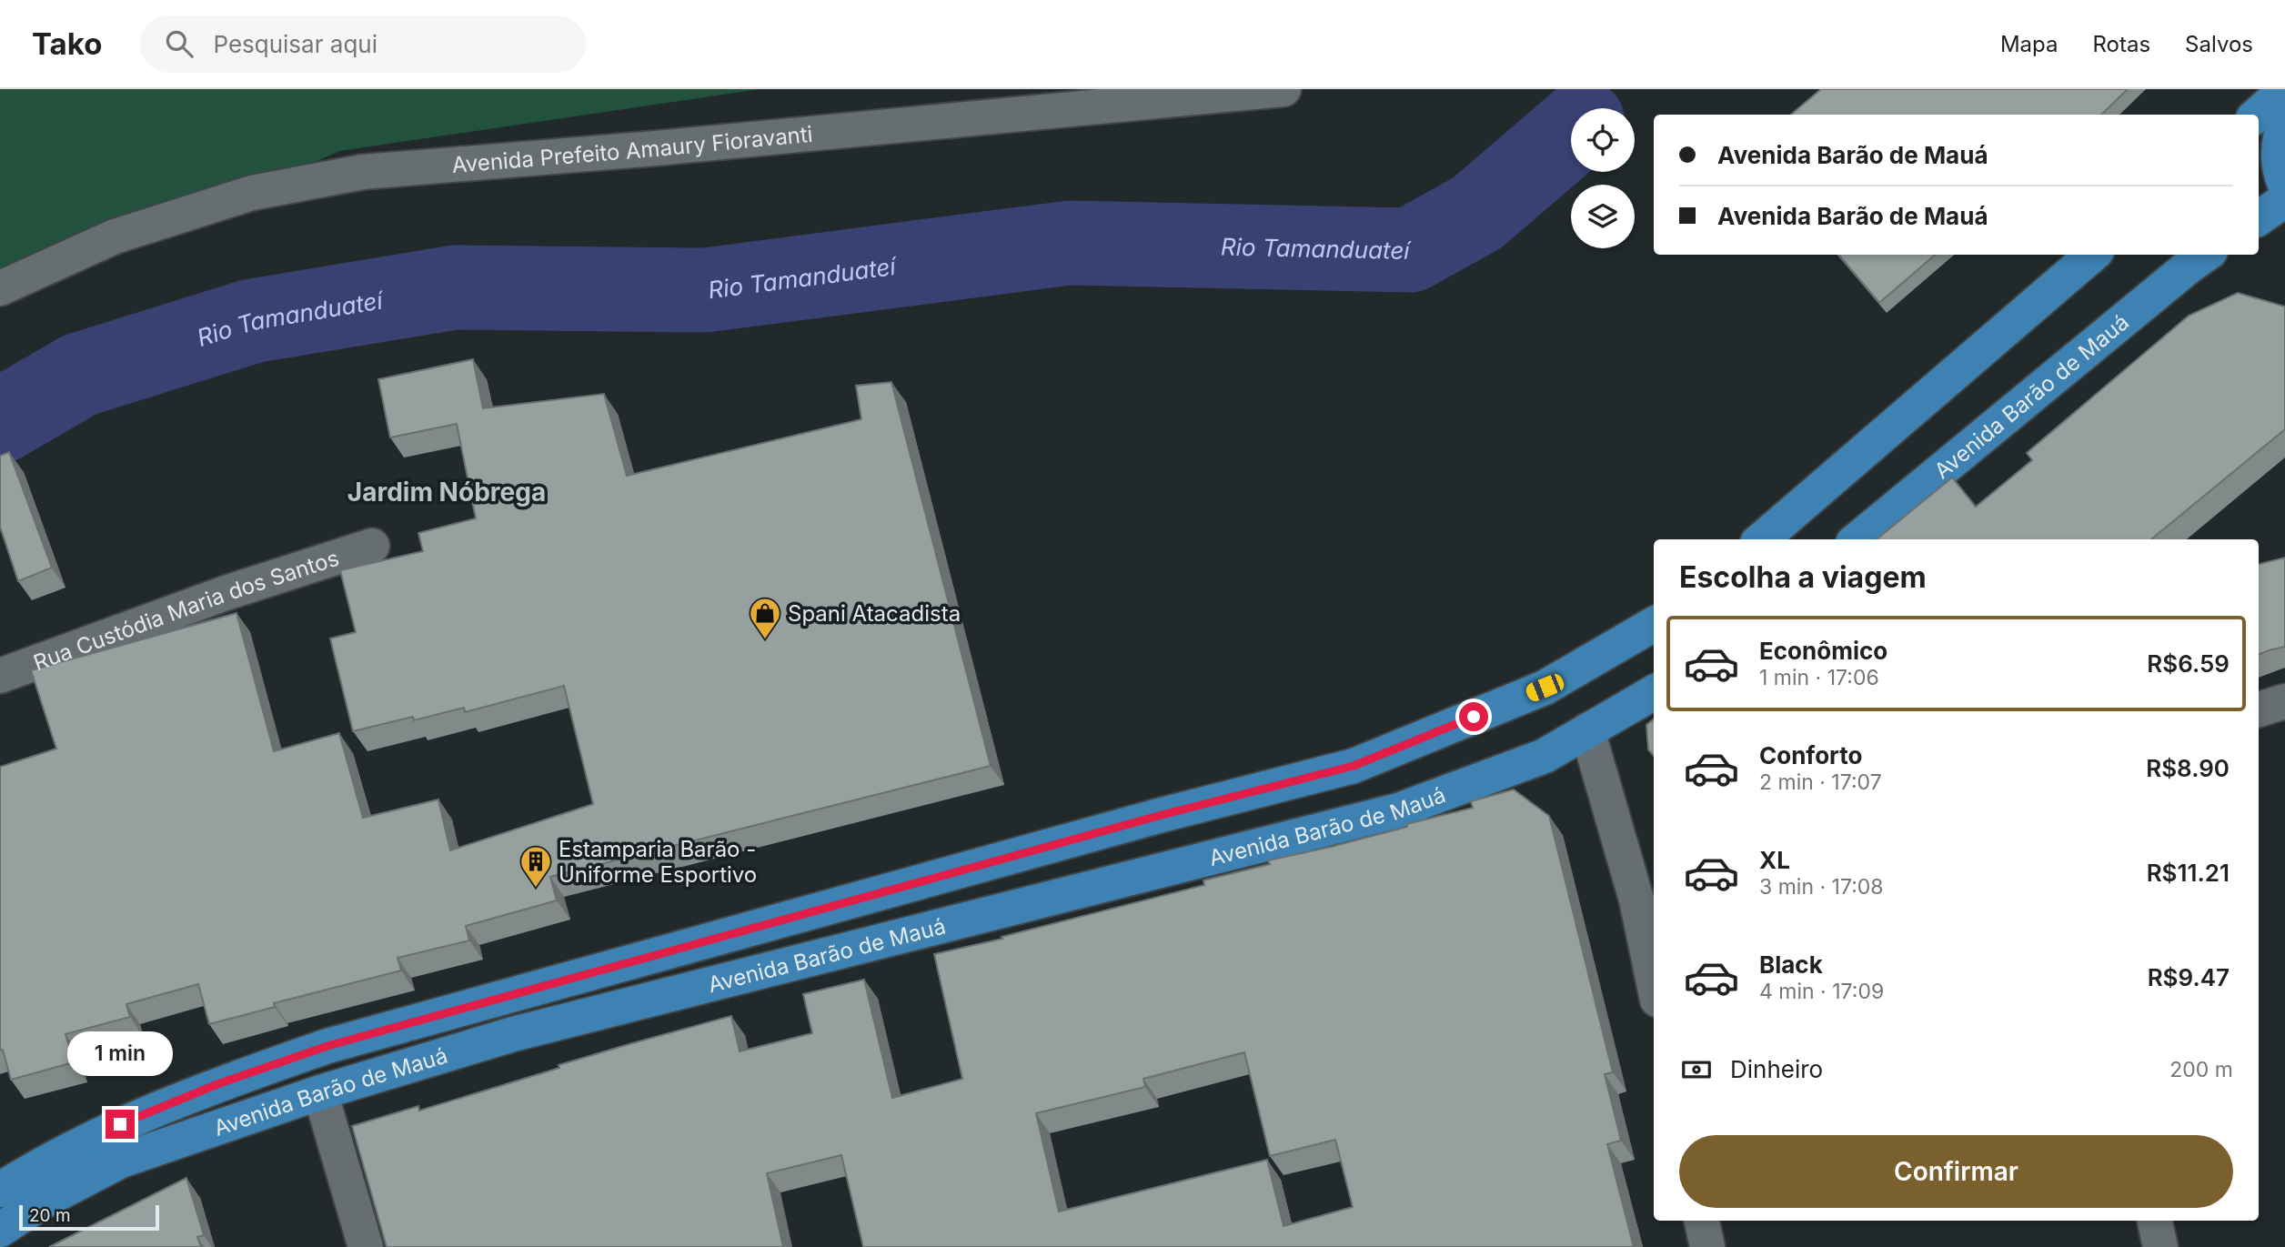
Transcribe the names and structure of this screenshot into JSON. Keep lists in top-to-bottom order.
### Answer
{
  "streets": {
    "main road": ["Avenida Barão de Mauá"],
    "street": ["Avenida Prefeito Amaury Fioravanti", "Rua Custódia Maria dos Santos"]
  },
  "districts": ["Jardim Nóbrega"],
  "water": ["Rio Tamanduateí"],
  "places": {
    "shop": ["Spani Atacadista"],
    "building": ["Estamparia Barão - Uniforme Esportivo"]
  },
  "scale_bar": "20 m",
  "page": {
    "header": "Tako",
    "search": "Pesquisar aqui",
    "nav": ["Mapa", "Rotas", "Salvos"],
    "banner": ["Avenida Barão de Mauá", "Avenida Barão de Mauá"],
    "heading": "Escolha a viagem",
    "list": [
      {
        "name": "Econômico",
        "note": "1 min · 17:06",
        "value": "R$6.59"
      },
      {
        "name": "Conforto",
        "note": "2 min · 17:07",
        "value": "R$8.90"
      },
      {
        "name": "XL",
        "note": "3 min · 17:08",
        "value": "R$11.21"
      },
      {
        "name": "Black",
        "note": "4 min · 17:09",
        "value": "R$9.47"
      }
    ],
    "bubble": "1 min",
    "pay": ["Dinheiro", "200 m"],
    "buttons": "Confirmar",
    "scale": "20 m"
  }
}
